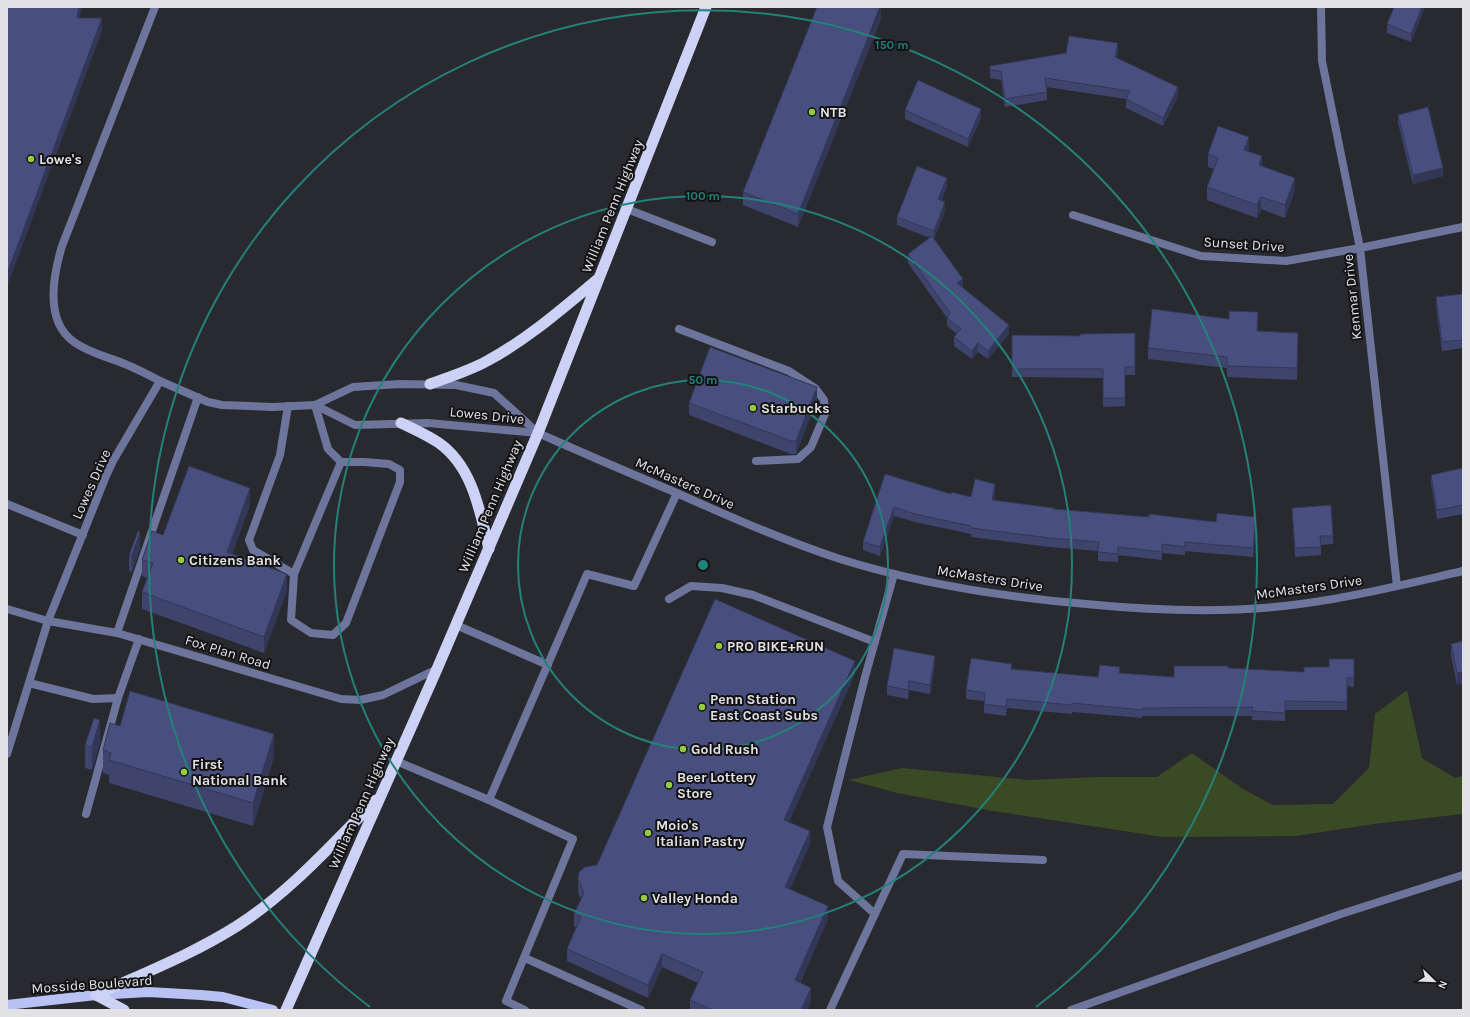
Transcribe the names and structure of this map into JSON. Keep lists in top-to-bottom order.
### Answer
{
  "streets": {
    "highway": ["William Penn Highway"],
    "main road": ["Mosside Boulevard"],
    "street": [
      "Sunset Drive",
      "Kenmar Drive",
      "Lowes Drive",
      "McMasters Drive",
      "Fox Plan Road"
    ]
  },
  "crossings": [
    ["William Penn Highway", "Lowes Drive"],
    ["William Penn Highway", "McMasters Drive"],
    ["William Penn Highway", "Fox Plan Road"],
    ["Sunset Drive", "Kenmar Drive"],
    ["Kenmar Drive", "McMasters Drive"],
    ["Lowes Drive", "McMasters Drive"],
    ["Lowes Drive", "Fox Plan Road"]
  ],
  "places": [
    "NTB",
    "Lowe's",
    "Starbucks",
    "Citizens Bank",
    "PRO BIKE+RUN",
    "Penn Station East Coast Subs",
    "Gold Rush",
    "First National Bank",
    "Beer Lottery Store",
    "Moio's Italian Pastry",
    "Valley Honda"
  ],
  "north": "bottom right",
  "rings": ["150 m", "100 m", "50 m"]
}
